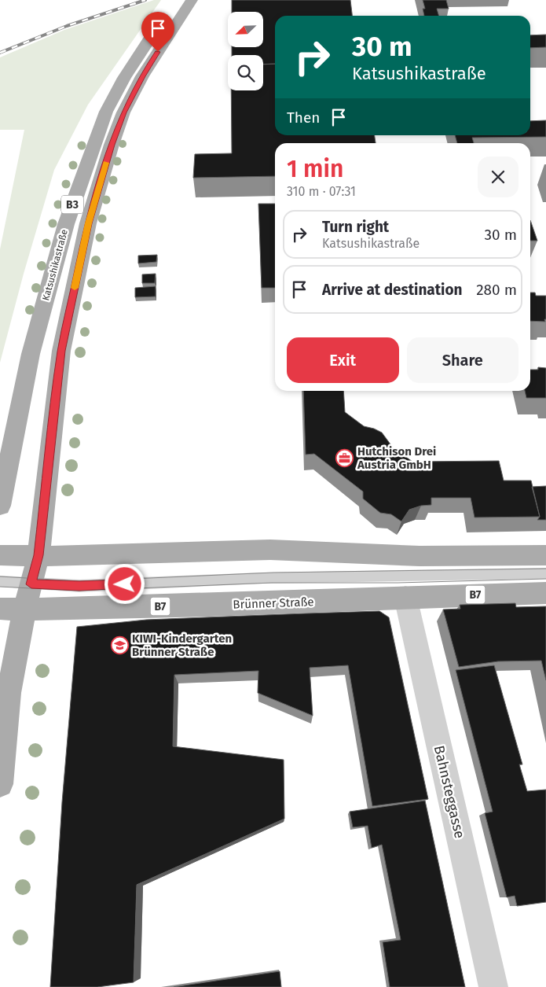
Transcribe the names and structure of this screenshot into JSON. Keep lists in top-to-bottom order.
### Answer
{
  "streets": {
    "main road": [
      "B3",
      "Katsushikastraße",
      "B7",
      "Brünner Straße"
    ],
    "street": ["Bahnsteggasse"]
  },
  "crossings": [
    ["Katsushikastraße", "Brünner Straße"],
    ["Brünner Straße", "Bahnsteggasse"]
  ],
  "places": {
    "office": ["Hutchison Drei Austria GmbH"],
    "school or university": ["KIWI-Kindergarten Brünner Straße"]
  },
  "north": "bottom left",
  "page": {
    "turn": ["30 m", "Katsushikastraße"],
    "then": "Then",
    "heading": ["1 min", "310 m · 07:31"],
    "list": [
      {
        "name": "Turn right",
        "note": "Katsushikastraße",
        "value": "30 m"
      },
      {
        "name": "Arrive at destination",
        "value": "280 m"
      }
    ],
    "buttons": ["Exit", "Share"]
  }
}
